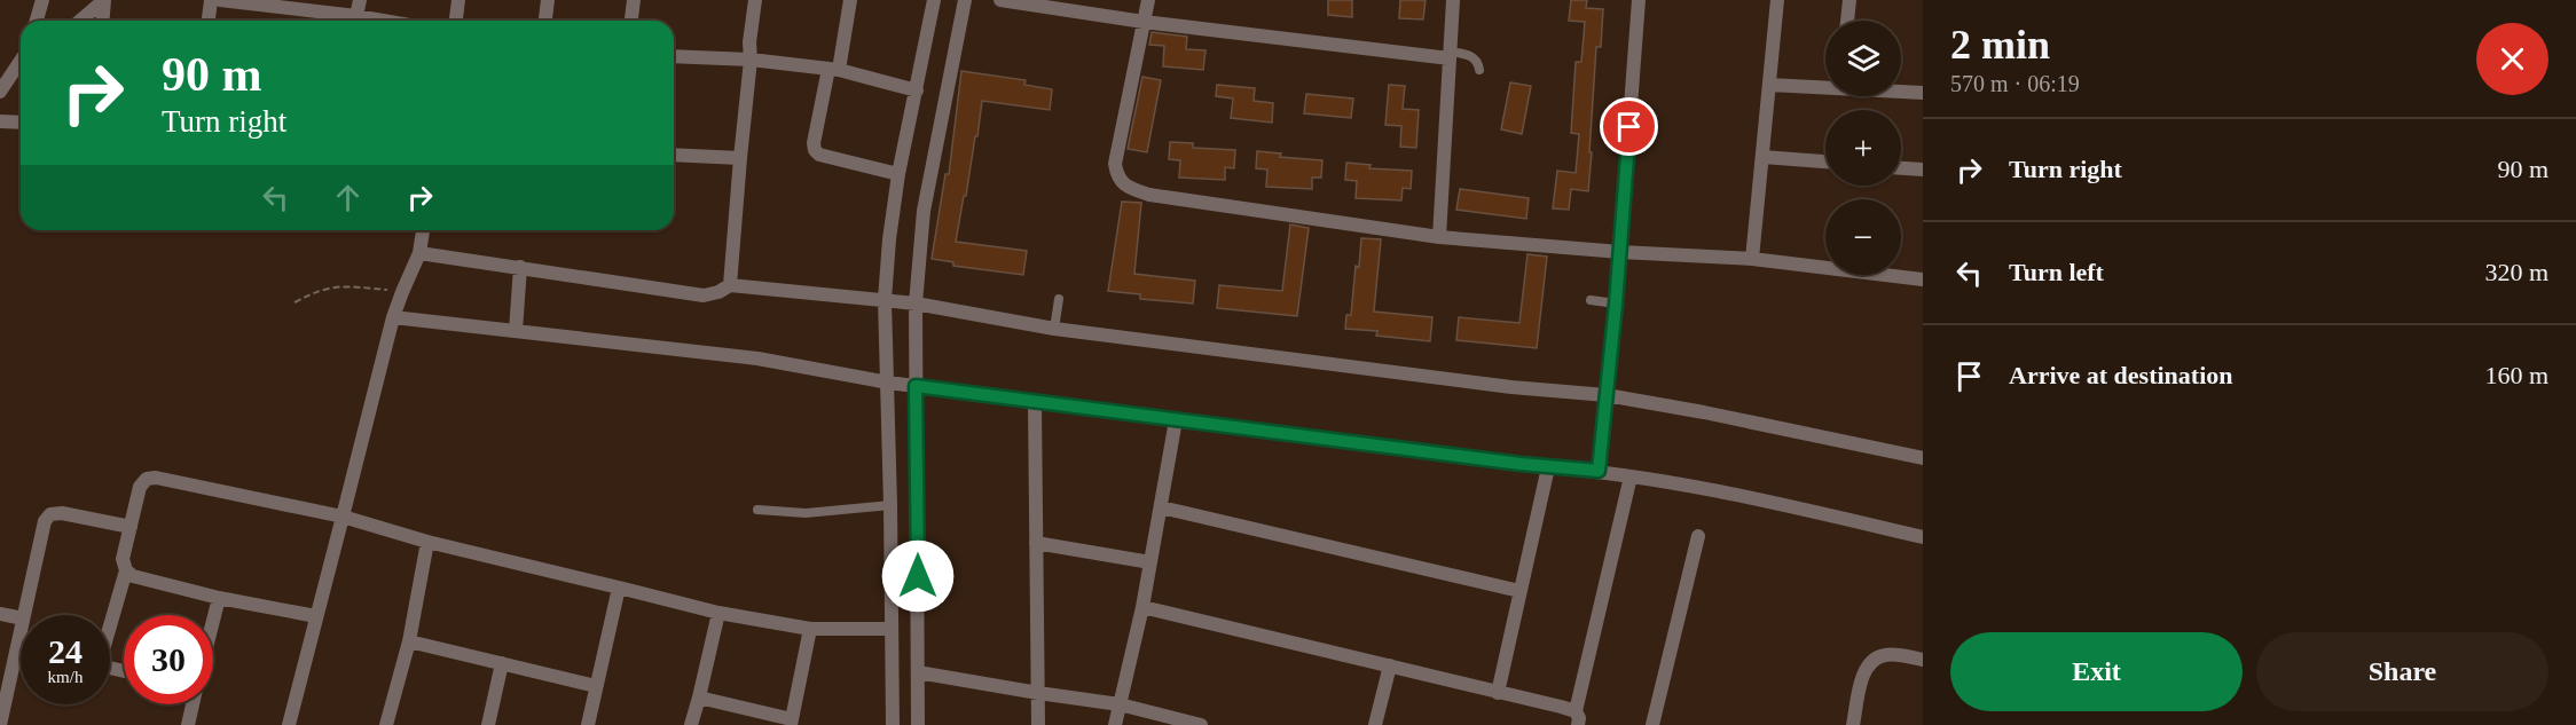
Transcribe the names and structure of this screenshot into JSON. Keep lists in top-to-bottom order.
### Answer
{
  "page": {
    "heading": ["2 min", "570 m · 06:19"],
    "map_buttons": ["+", "−"],
    "turn": ["90 m", "Turn right"],
    "list": [
      {
        "name": "Turn right",
        "value": "90 m"
      },
      {
        "name": "Turn left",
        "value": "320 m"
      },
      {
        "name": "Arrive at destination",
        "value": "160 m"
      }
    ],
    "speed": "24 km/h",
    "limit": "30",
    "buttons": ["Exit", "Share"]
  }
}
